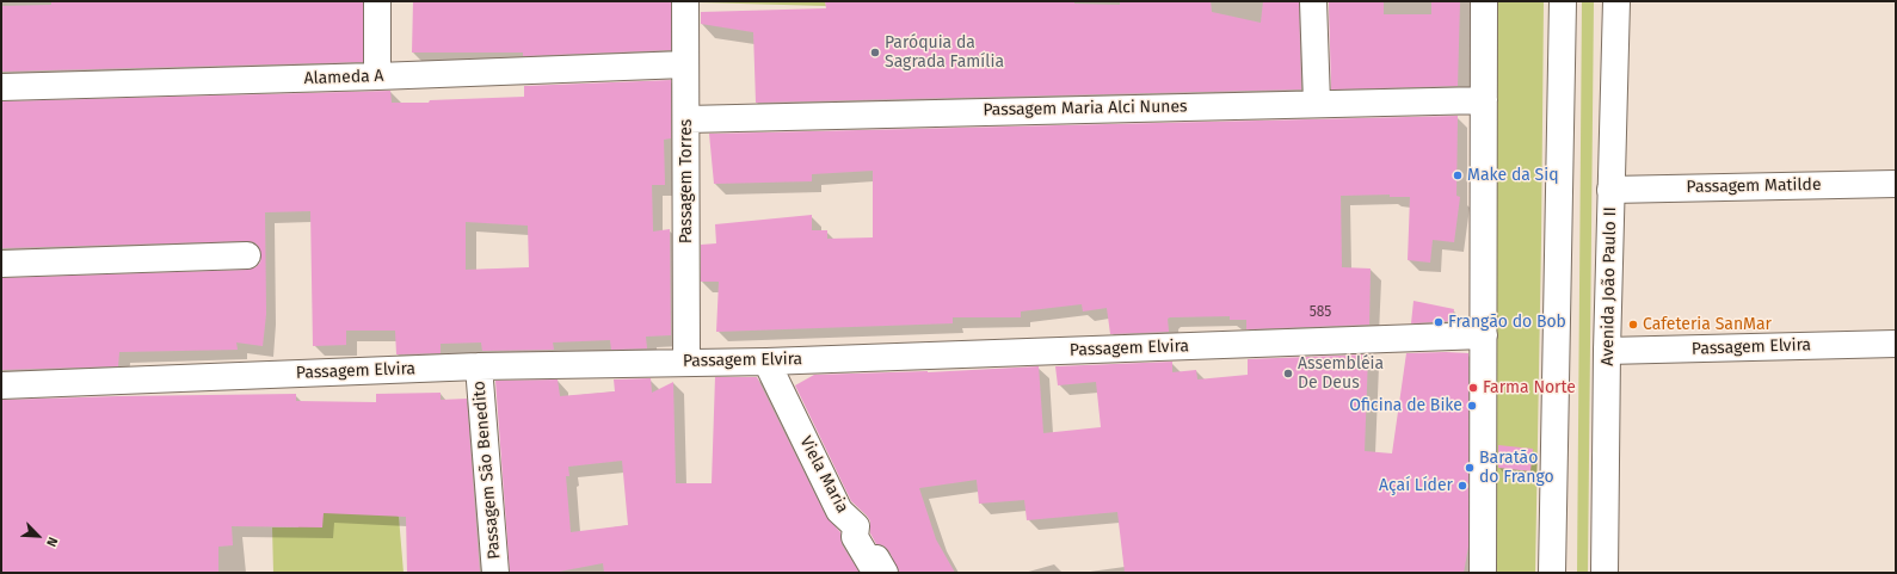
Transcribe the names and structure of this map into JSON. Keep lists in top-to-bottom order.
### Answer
{
  "streets": {
    "street": [
      "Alameda A",
      "Passagem Maria Alci Nunes",
      "Passagem Torres",
      "Passagem Matilde",
      "Avenida João Paulo II",
      "Passagem Elvira",
      "Passagem São Benedito",
      "Viela Maria"
    ]
  },
  "crossings": [
    ["Alameda A", "Passagem Torres"],
    ["Passagem Maria Alci Nunes", "Passagem Torres"],
    ["Passagem Torres", "Passagem Elvira"],
    ["Passagem Matilde", "Avenida João Paulo II"],
    ["Avenida João Paulo II", "Passagem Elvira"],
    ["Passagem Elvira", "Passagem São Benedito"],
    ["Passagem Elvira", "Viela Maria"]
  ],
  "places": [
    "Paróquia da Sagrada Família",
    "Make da Siq",
    "Frangão do Bob",
    "Cafeteria SanMar",
    "Assembléia De Deus",
    "Farma Norte",
    "Oficina de Bike",
    "Baratão do Frango",
    "Açaí Líder"
  ],
  "house_numbers": ["585"],
  "north": "bottom right"
}
